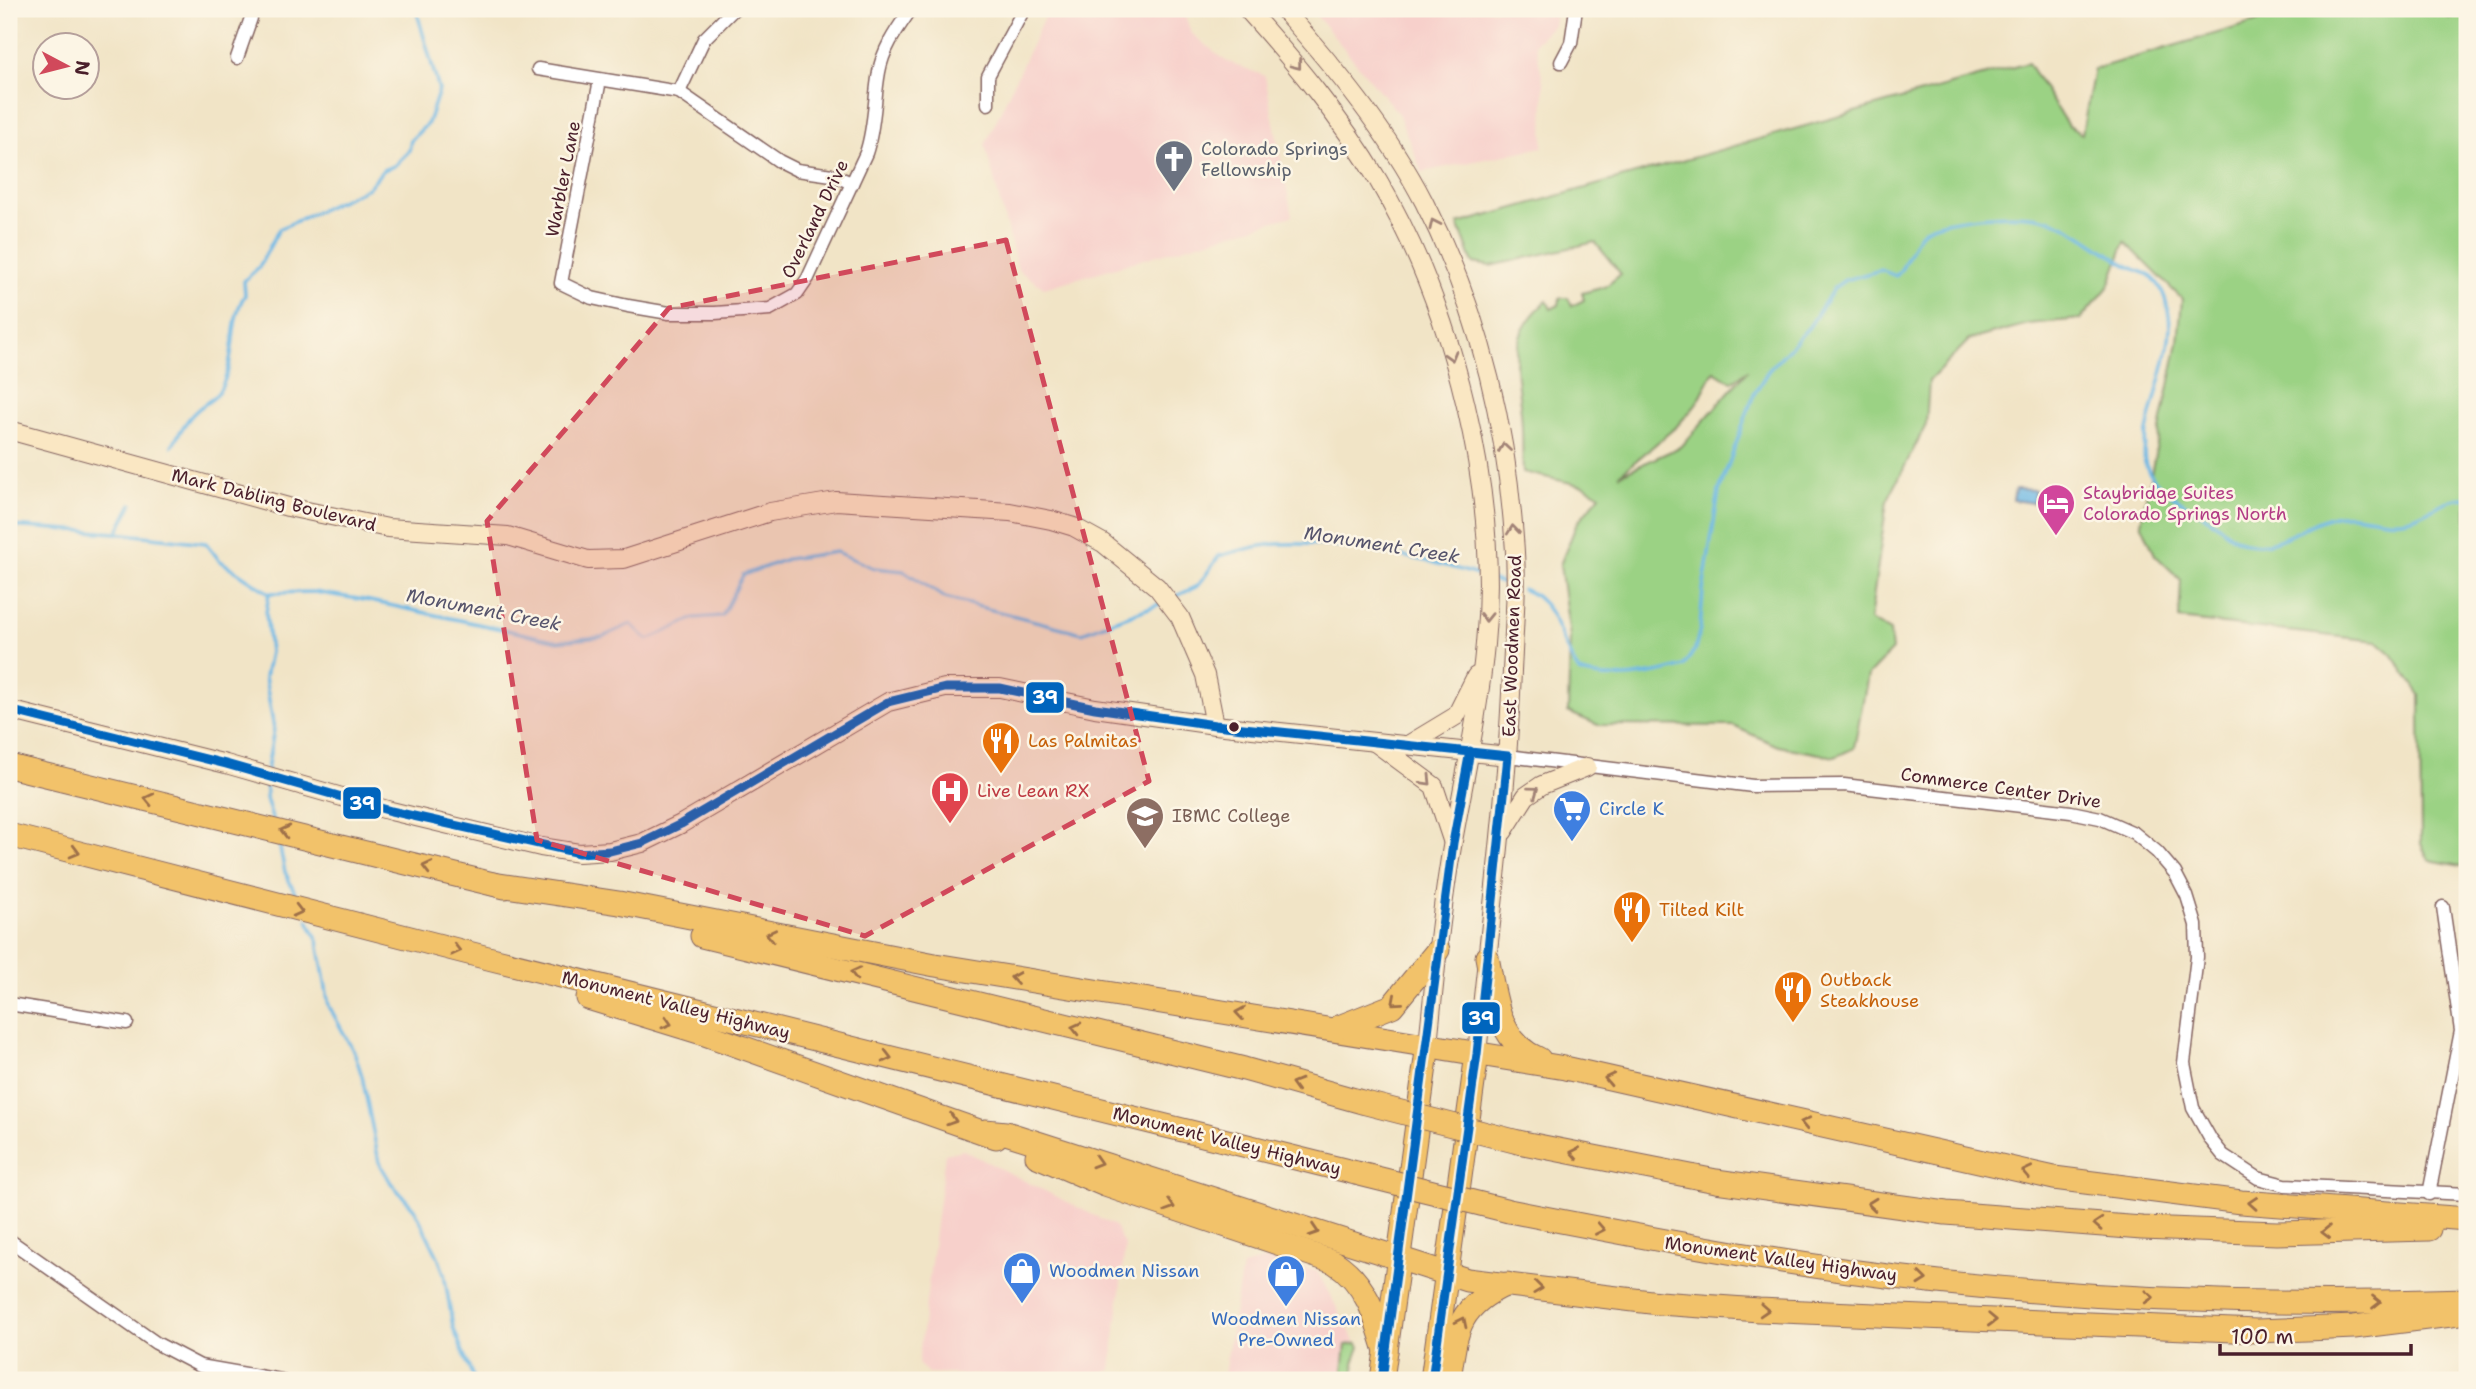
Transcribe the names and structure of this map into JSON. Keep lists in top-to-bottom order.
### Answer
{
  "streets": {
    "highway": ["East Woodmen Road", "Monument Valley Highway"],
    "street": [
      "Warbler Lane",
      "Overland Drive",
      "Mark Dabling Boulevard",
      "Commerce Center Drive"
    ]
  },
  "crossings": [
    ["Warbler Lane", "Overland Drive"],
    ["East Woodmen Road", "Commerce Center Drive"]
  ],
  "water": ["Monument Creek"],
  "places": {
    "church": ["Colorado Springs Fellowship"],
    "hotel": ["Staybridge Suites Colorado Springs North"],
    "restaurant": ["Las Palmitas", "Tilted Kilt", "Outback Steakhouse"],
    "hospital": ["Live Lean RX"],
    "supermarket": ["Circle K"],
    "school or university": ["IBMC College"],
    "shop": ["Woodmen Nissan", "Woodmen Nissan Pre-Owned"]
  },
  "lines": ["transit line 39"],
  "scale_bar": "100 m",
  "north": "right"
}
